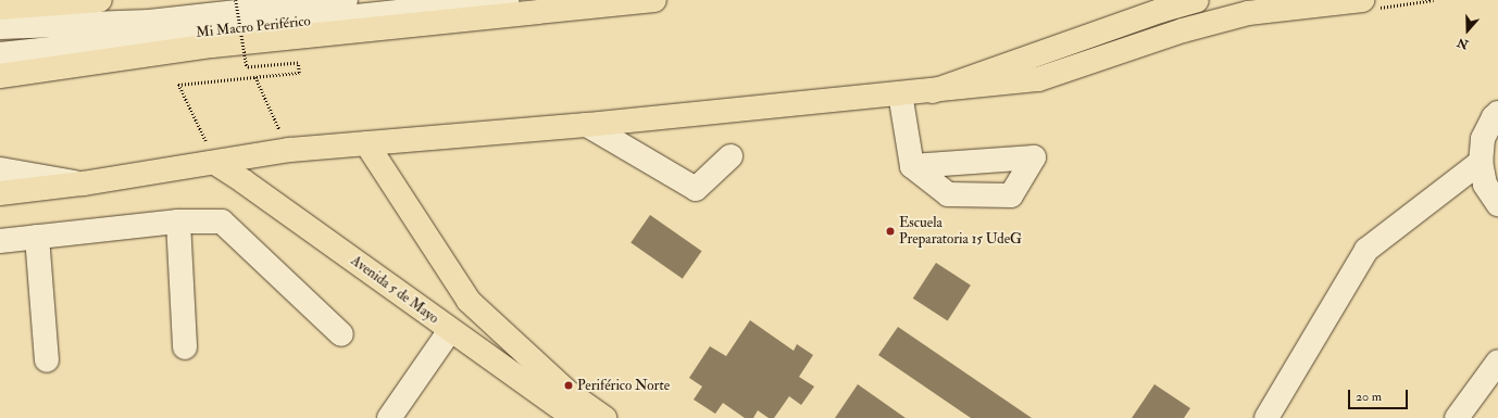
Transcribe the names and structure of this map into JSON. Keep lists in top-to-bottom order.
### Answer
{
  "streets": {
    "main road": ["Avenida 5 de Mayo"],
    "street": ["Mi Macro Periférico"]
  },
  "places": ["Escuela Preparatoria 15 UdeG", "Periférico Norte"],
  "scale_bar": "20 m",
  "north": "bottom"
}
